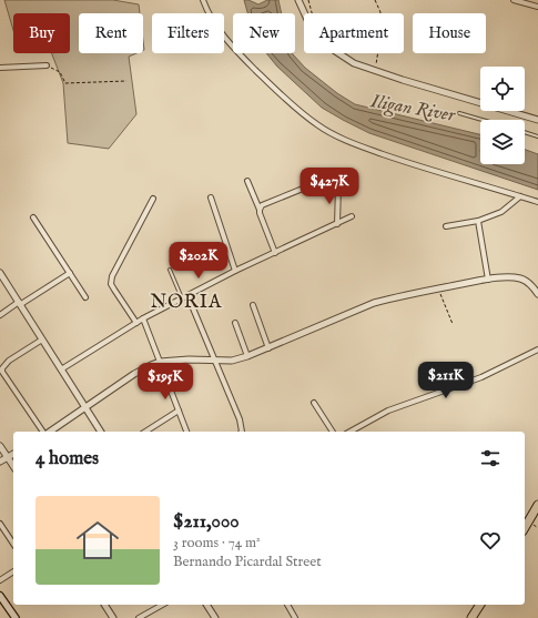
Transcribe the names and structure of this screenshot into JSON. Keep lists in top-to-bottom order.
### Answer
{
  "districts": ["NORIA"],
  "water": ["Iligan River"],
  "page": {
    "chip": [
      "Buy",
      "Rent",
      "Filters",
      "New",
      "Apartment",
      "House"
    ],
    "price": [
      "$427K",
      "$202K",
      "$211K",
      "$195K"
    ],
    "heading": "4 homes",
    "list": [
      {
        "name": "$211,000",
        "note": "3 rooms · 74 m² · Bernando Picardal Street"
      }
    ]
  }
}
